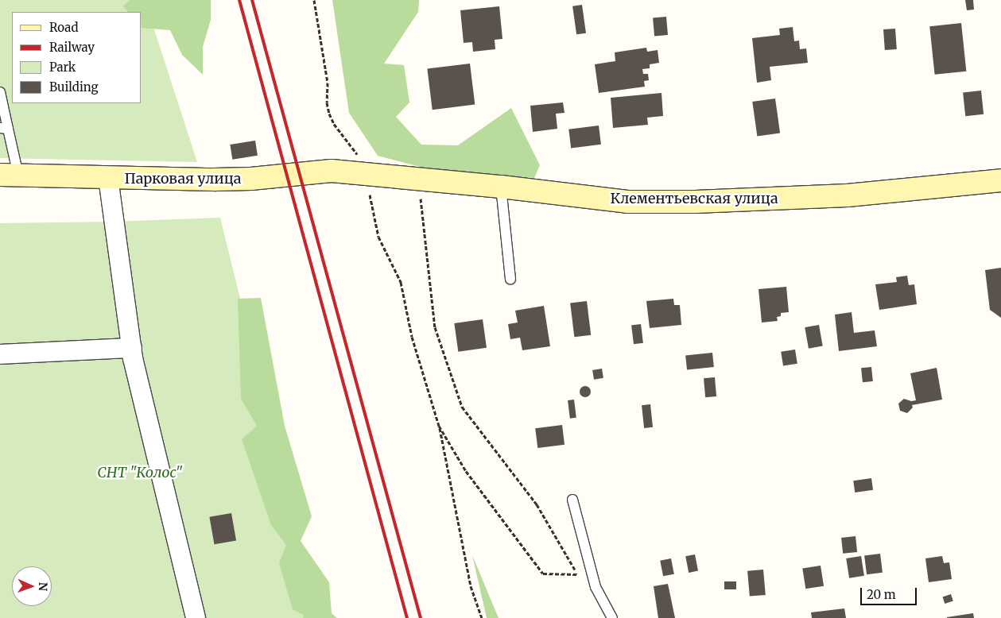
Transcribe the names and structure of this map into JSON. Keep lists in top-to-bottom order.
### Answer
{
  "streets": {
    "street": ["Парковая улица", "Клементьевская улица"]
  },
  "crossings": [
    ["Парковая улица", "Клементьевская улица"]
  ],
  "parks": ["СНТ \"Колос\""],
  "legend": [
    "Road",
    "Railway",
    "Park",
    "Building"
  ],
  "scale_bar": "20 m",
  "north": "right"
}
